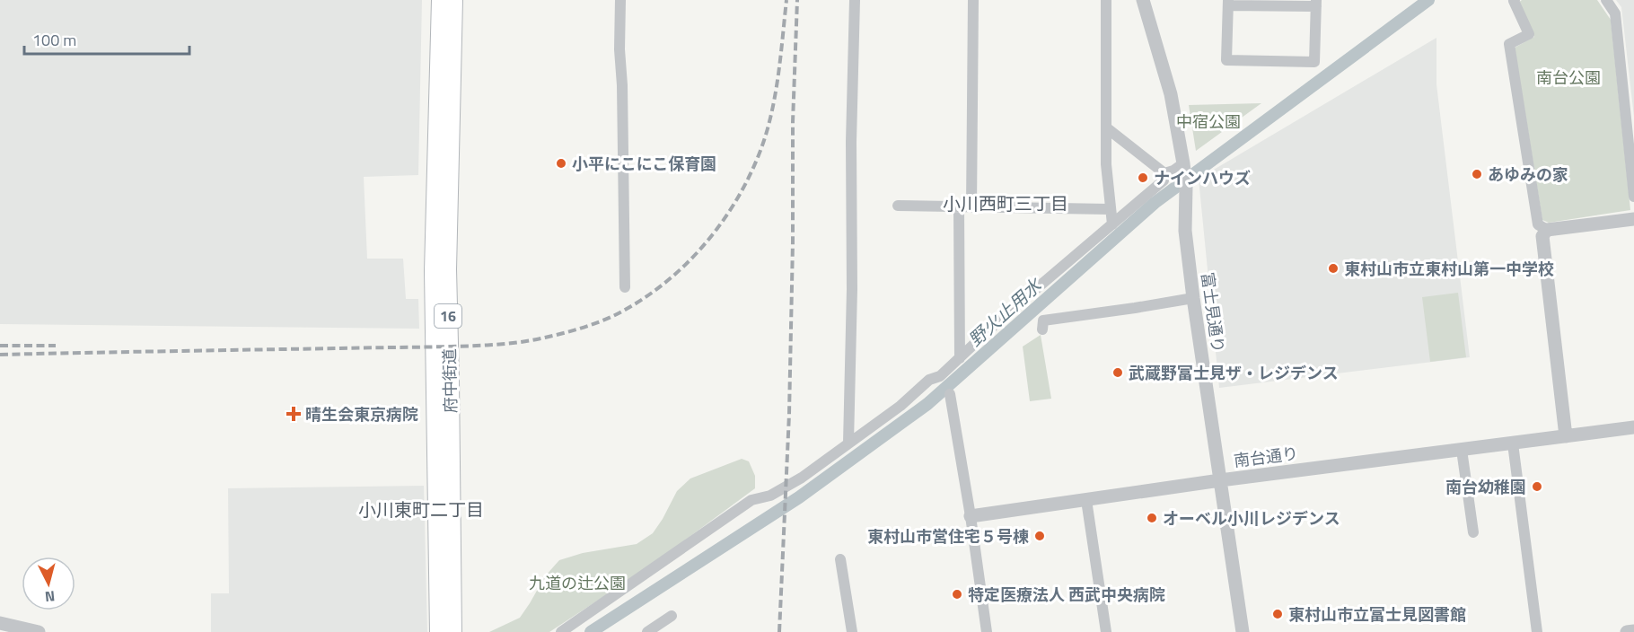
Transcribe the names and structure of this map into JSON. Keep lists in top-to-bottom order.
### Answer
{
  "streets": {
    "main road": ["16", "府中街道"],
    "street": ["富士見通り", "南台通り"]
  },
  "crossings": [
    ["富士見通り", "南台通り"]
  ],
  "districts": ["小川西町三丁目", "小川東町二丁目"],
  "water": ["野火止用水"],
  "parks": ["南台公園", "中宿公園", "九道の辻公園"],
  "places": {
    "other": [
      "小平にこにこ保育園",
      "あゆみの家",
      "ナインハウズ",
      "東村山市立東村山第一中学校",
      "武蔵野富士見ザ・レジデンス",
      "南台幼稚園",
      "オーベル小川レジデンス",
      "東村山市営住宅５号棟",
      "特定医療法人 西武中央病院",
      "東村山市立富士見図書館"
    ],
    "health": ["晴生会東京病院"]
  },
  "scale_bar": "100 m",
  "north": "bottom"
}
